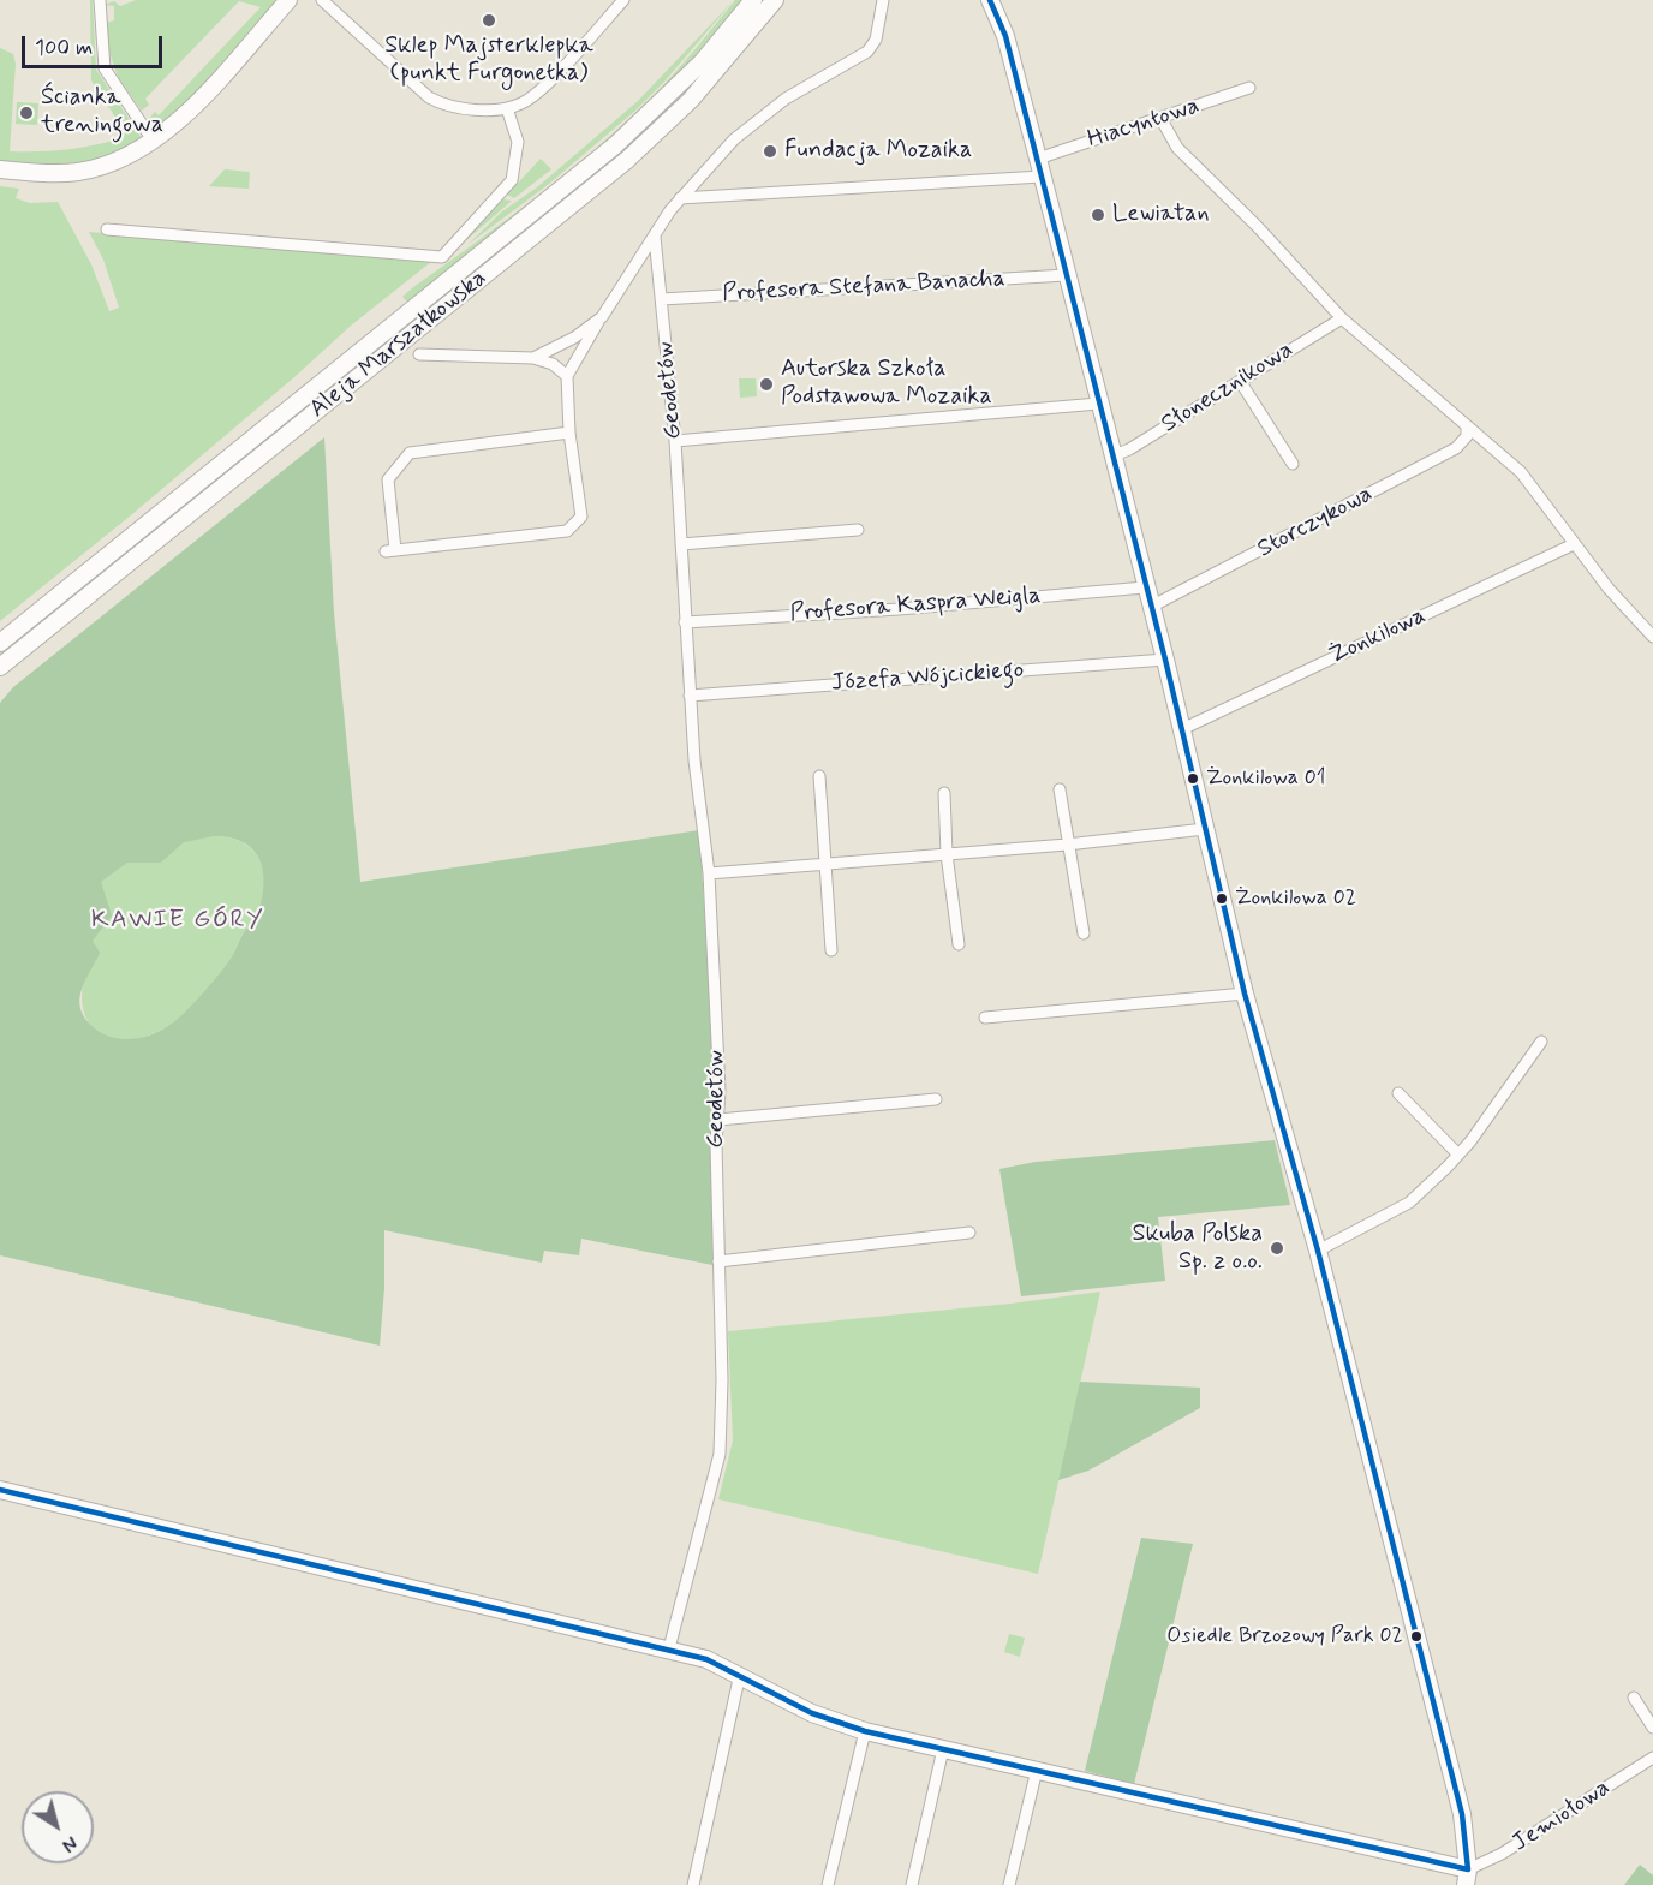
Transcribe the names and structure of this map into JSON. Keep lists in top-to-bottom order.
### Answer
{
  "streets": {
    "street": [
      "Hiacyntowa",
      "Profesora Stefana Banacha",
      "Aleja Marszałkowska",
      "Słonecznikowa",
      "Geodetów",
      "Storczykowa",
      "Profesora Kaspra Weigla",
      "Żonkilowa",
      "Józefa Wójcickiego",
      "Jemiołowa"
    ]
  },
  "crossings": [
    ["Profesora Stefana Banacha", "Geodetów"],
    ["Geodetów", "Profesora Kaspra Weigla"],
    ["Geodetów", "Józefa Wójcickiego"]
  ],
  "districts": ["KAWIE GÓRY"],
  "places": [
    "Sklep Majsterklepka (punkt Furgonetka)",
    "Ścianka treningowa",
    "Fundacja Mozaika",
    "Lewiatan",
    "Autorska Szkoła Podstawowa Mozaika",
    "Żonkilowa 01",
    "Żonkilowa 02",
    "Skuba Polska Sp. z o.o.",
    "Osiedle Brzozowy Park 02"
  ],
  "scale_bar": "100 m",
  "north": "bottom right"
}
